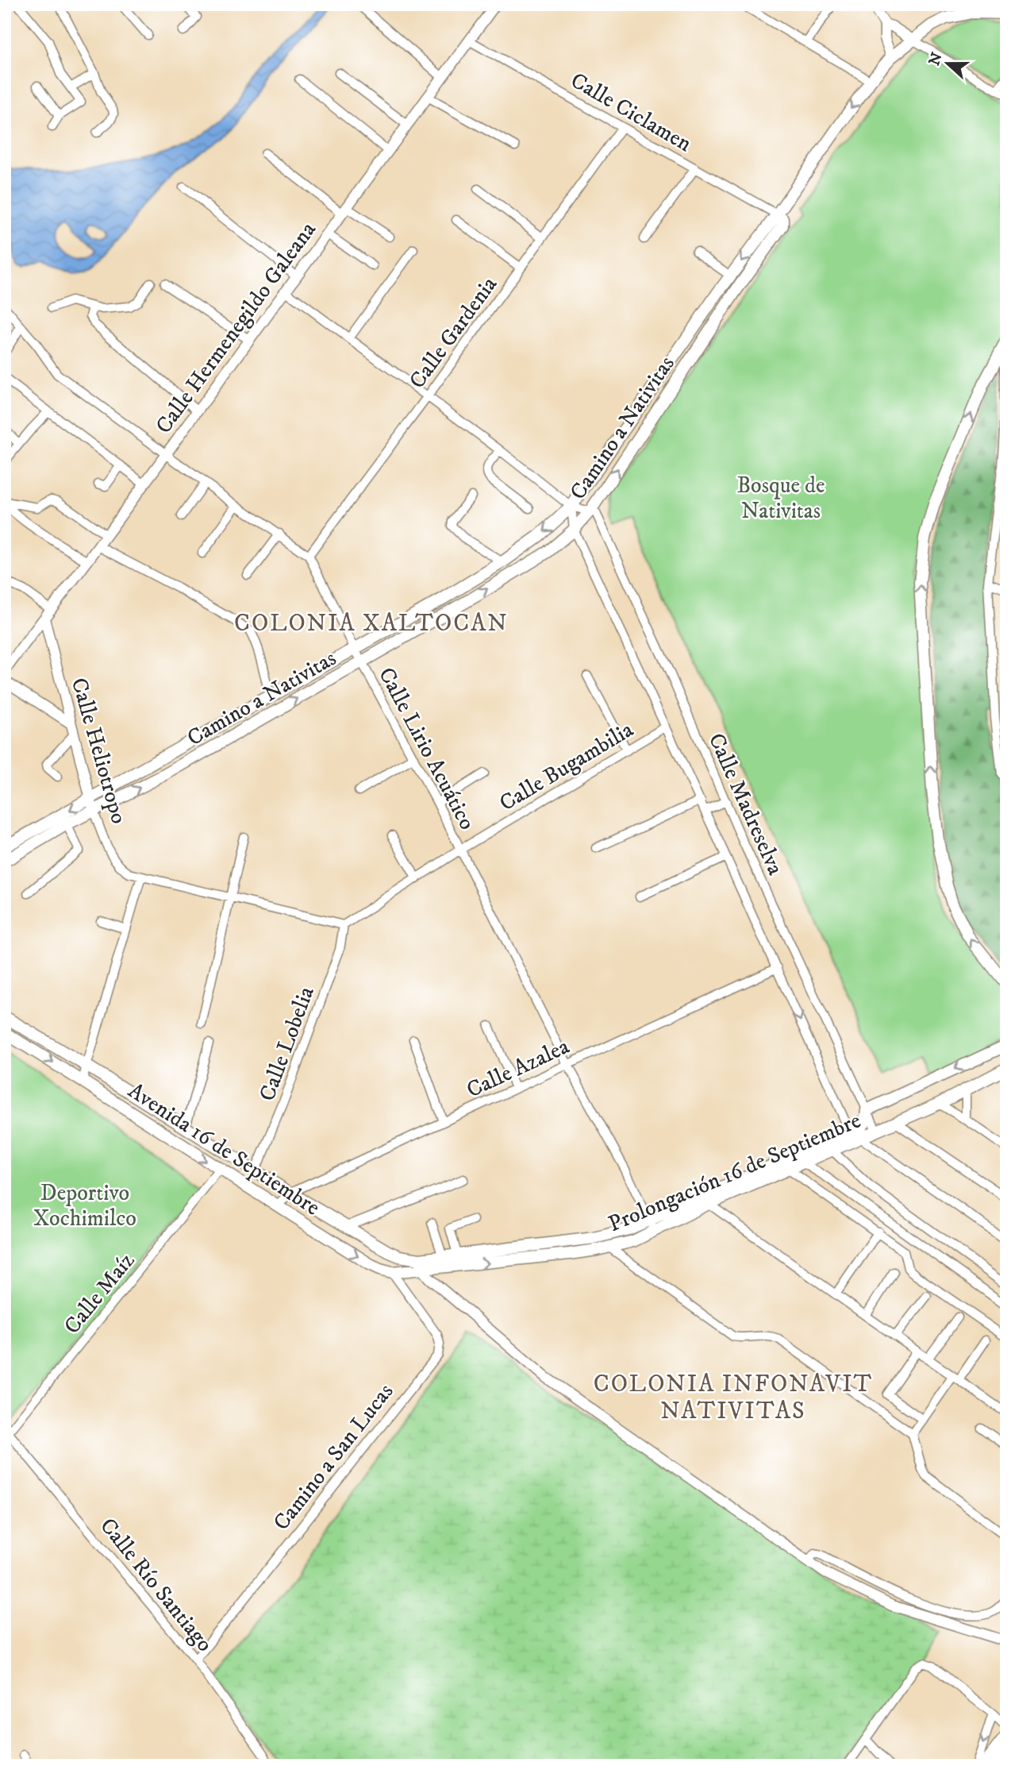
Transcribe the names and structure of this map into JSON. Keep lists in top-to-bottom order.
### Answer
{
  "streets": {
    "main road": ["Camino a Nativitas", "Avenida 16 de Septiembre", "Prolongación 16 de Septiembre"],
    "street": [
      "Calle Ciclamen",
      "Calle Hermenegildo Galeana",
      "Calle Gardenia",
      "Calle Lirio Acuático",
      "Calle Heliotropo",
      "Calle Bugambilia",
      "Calle Madreselva",
      "Calle Lobelia",
      "Calle Azalea",
      "Calle Maíz",
      "Camino a San Lucas",
      "Calle Río Santiago"
    ]
  },
  "crossings": [
    ["Calle Ciclamen", "Calle Hermenegildo Galeana"],
    ["Calle Ciclamen", "Calle Gardenia"],
    ["Calle Ciclamen", "Camino a Nativitas"],
    ["Calle Hermenegildo Galeana", "Calle Lirio Acuático"],
    ["Calle Hermenegildo Galeana", "Calle Heliotropo"],
    ["Calle Gardenia", "Calle Lirio Acuático"],
    ["Camino a Nativitas", "Calle Lirio Acuático"],
    ["Camino a Nativitas", "Calle Heliotropo"],
    ["Camino a Nativitas", "Calle Madreselva"],
    ["Calle Lirio Acuático", "Calle Bugambilia"],
    ["Calle Lirio Acuático", "Calle Azalea"],
    ["Calle Lirio Acuático", "Prolongación 16 de Septiembre"],
    ["Calle Heliotropo", "Calle Bugambilia"],
    ["Calle Heliotropo", "Calle Lobelia"],
    ["Calle Bugambilia", "Calle Madreselva"],
    ["Calle Bugambilia", "Calle Lobelia"],
    ["Calle Madreselva", "Calle Azalea"],
    ["Calle Madreselva", "Prolongación 16 de Septiembre"],
    ["Calle Lobelia", "Avenida 16 de Septiembre"],
    ["Calle Azalea", "Avenida 16 de Septiembre"],
    ["Avenida 16 de Septiembre", "Prolongación 16 de Septiembre"],
    ["Avenida 16 de Septiembre", "Calle Maíz"],
    ["Avenida 16 de Septiembre", "Camino a San Lucas"],
    ["Calle Maíz", "Calle Río Santiago"],
    ["Camino a San Lucas", "Calle Río Santiago"]
  ],
  "districts": ["COLONIA XALTOCAN", "COLONIA INFONAVIT NATIVITAS"],
  "parks": ["Bosque de Nativitas", "Deportivo Xochimilco"],
  "north": "left"
}
